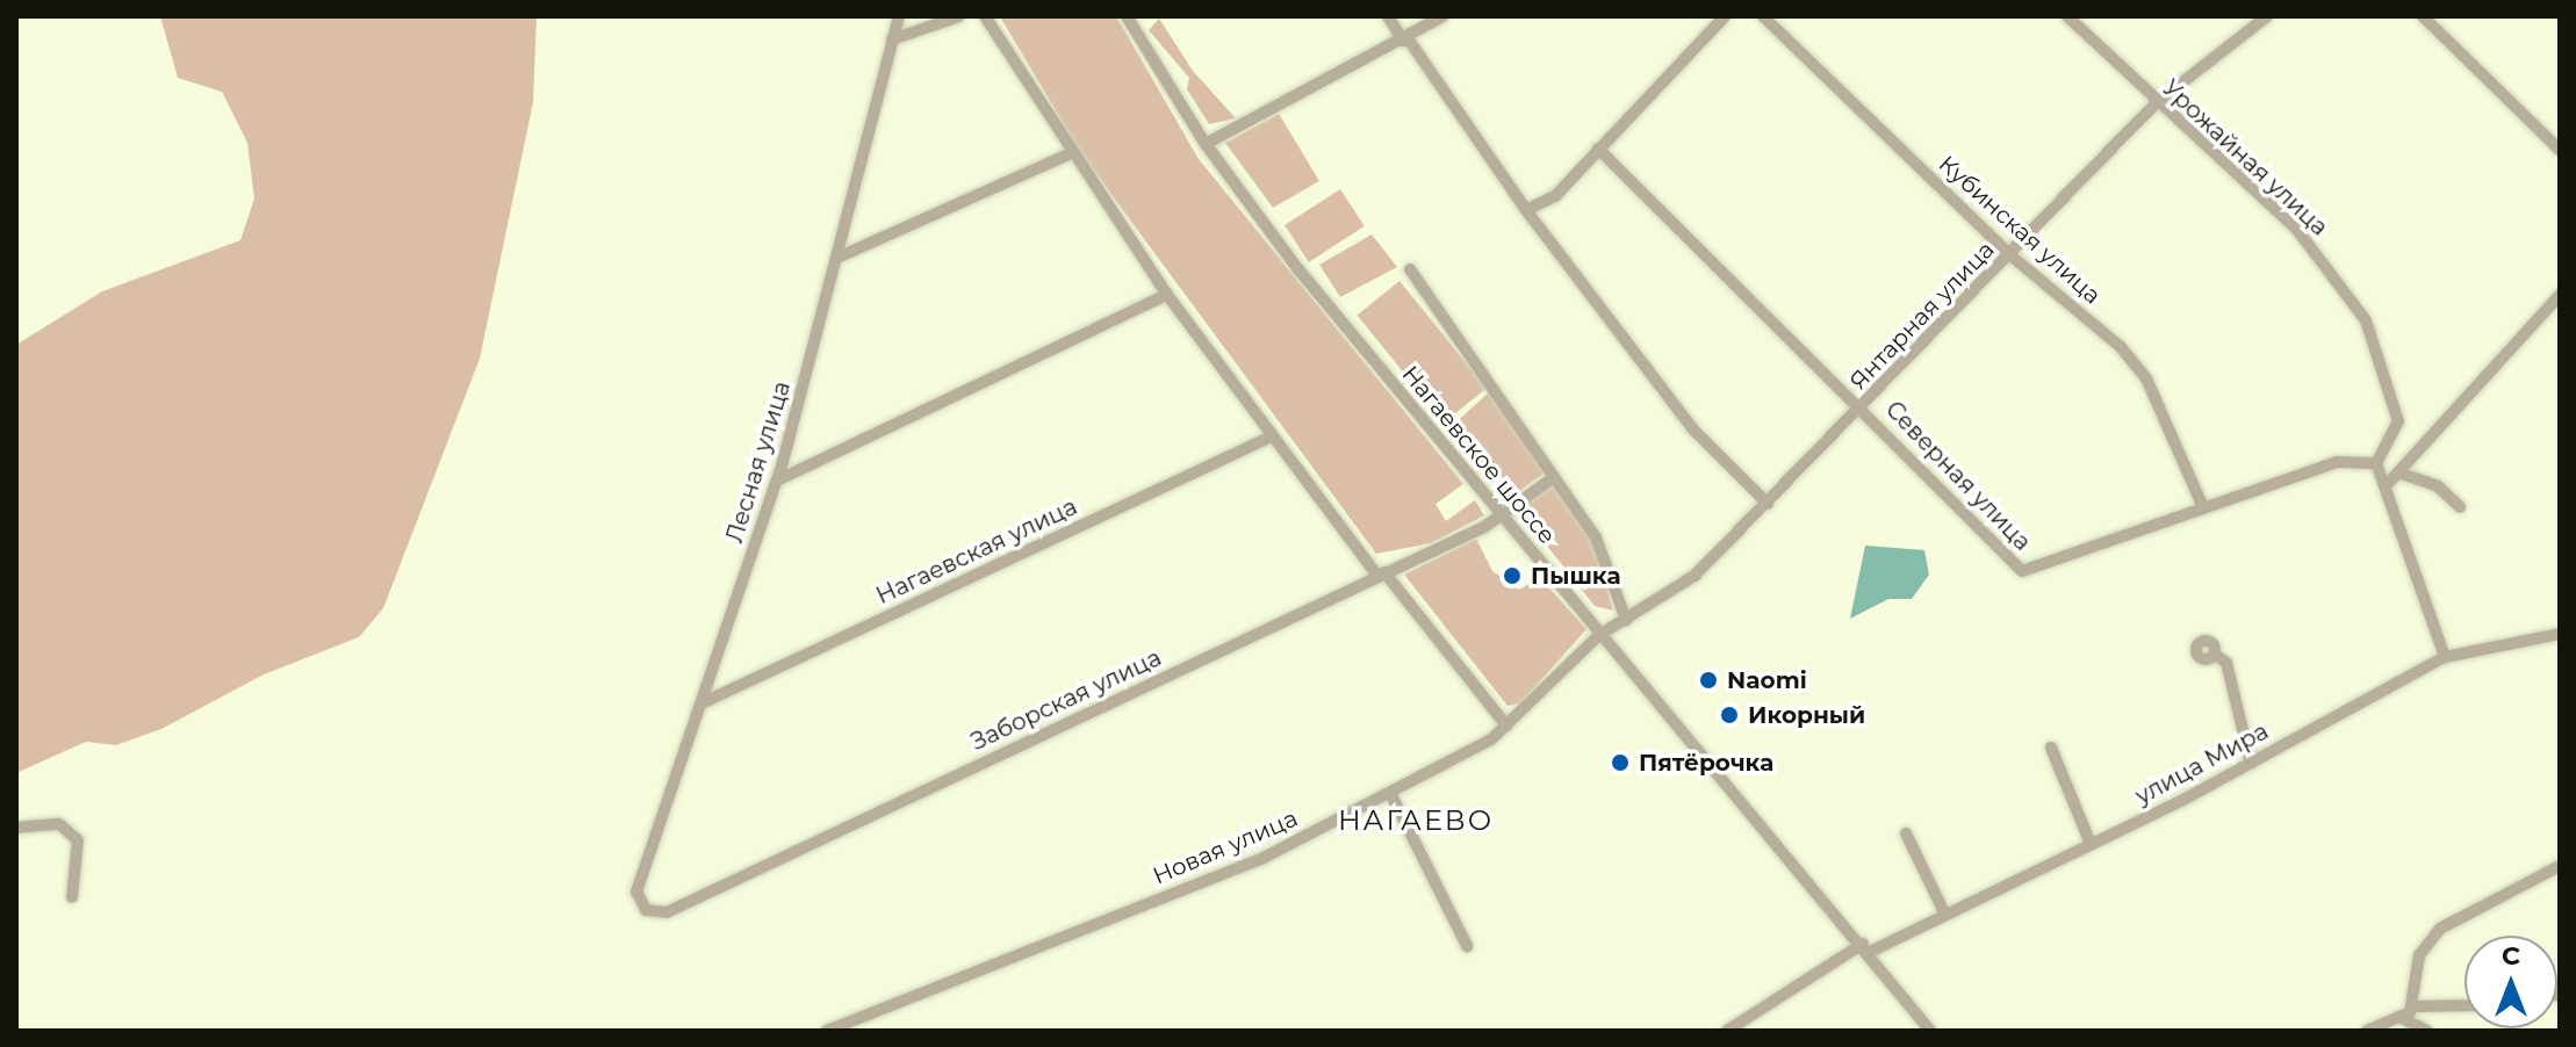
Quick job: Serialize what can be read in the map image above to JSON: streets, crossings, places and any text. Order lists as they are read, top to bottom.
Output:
{
  "streets": {
    "street": [
      "Урожайная улица",
      "Кубинская улица",
      "Янтарная улица",
      "Нагаевское шоссе",
      "Лесная улица",
      "Северная улица",
      "Нагаевская улица",
      "Заборская улица",
      "улица Мира",
      "Новая улица"
    ]
  },
  "crossings": [
    ["Урожайная улица", "Янтарная улица"],
    ["Урожайная улица", "Северная улица"],
    ["Кубинская улица", "Янтарная улица"],
    ["Кубинская улица", "Северная улица"],
    ["Янтарная улица", "Нагаевское шоссе"],
    ["Янтарная улица", "Северная улица"],
    ["Янтарная улица", "Новая улица"],
    ["Нагаевское шоссе", "Заборская улица"],
    ["Нагаевское шоссе", "улица Мира"],
    ["Нагаевское шоссе", "Новая улица"],
    ["Лесная улица", "Нагаевская улица"],
    ["Лесная улица", "Заборская улица"]
  ],
  "districts": ["НАГАЕВО"],
  "places": [
    "Пышка",
    "Naomi",
    "Икорный",
    "Пятёрочка"
  ],
  "north": "top"
}
